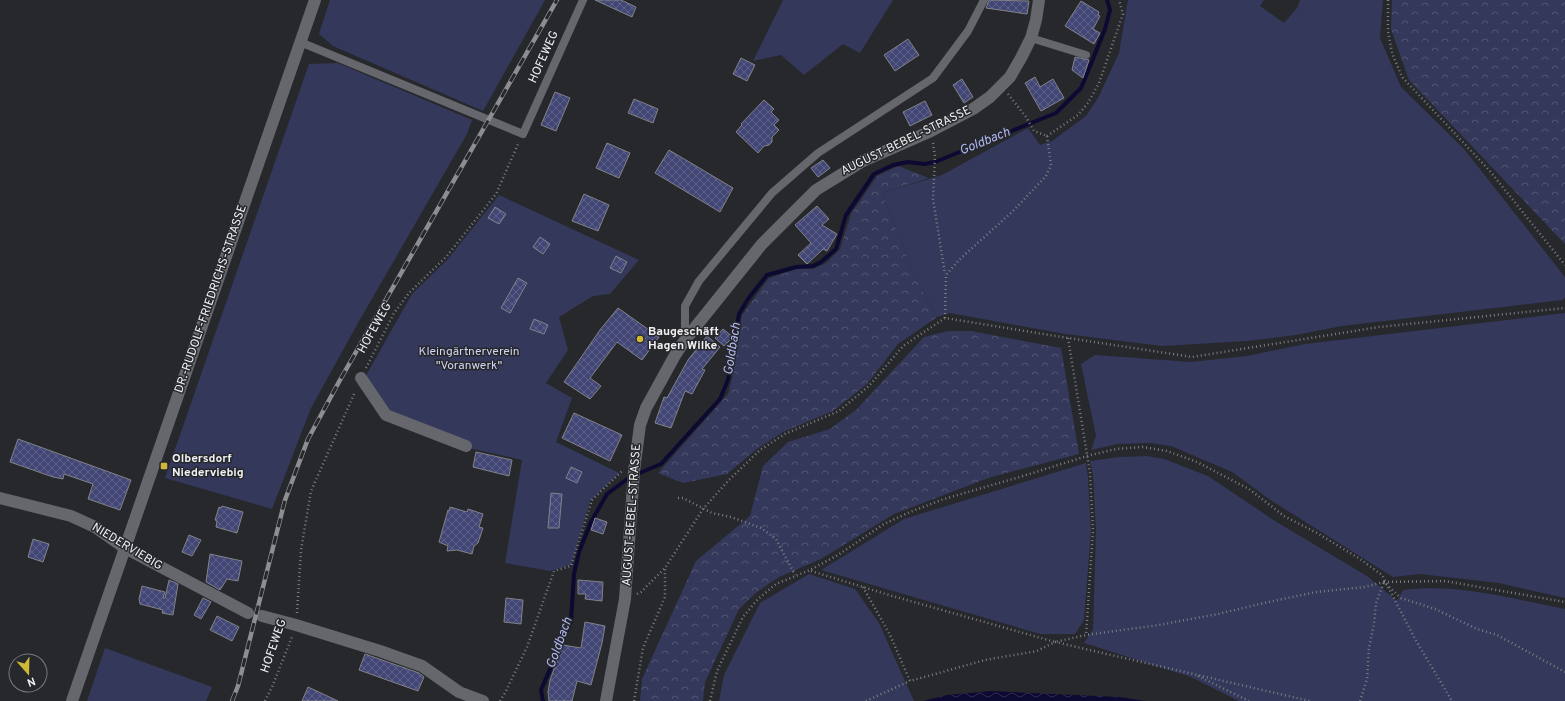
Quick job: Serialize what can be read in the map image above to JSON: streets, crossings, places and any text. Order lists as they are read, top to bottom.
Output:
{
  "streets": {
    "street": ["AUGUST-BEBEL-STRASSE", "DR.-RUDOLF-FRIEDRICHS-STRASSE", "NIEDERVIEBIG"],
    "lane": ["HOFEWEG"]
  },
  "crossings": [
    ["DR.-RUDOLF-FRIEDRICHS-STRASSE", "NIEDERVIEBIG"]
  ],
  "water": ["Goldbach"],
  "parks": ["Kleingärtnerverein \"Voranwerk\""],
  "places": {
    "other": ["Baugeschäft Hagen Wilke"],
    "transit": ["Olbersdorf Niederviebig"]
  },
  "north": "bottom"
}
